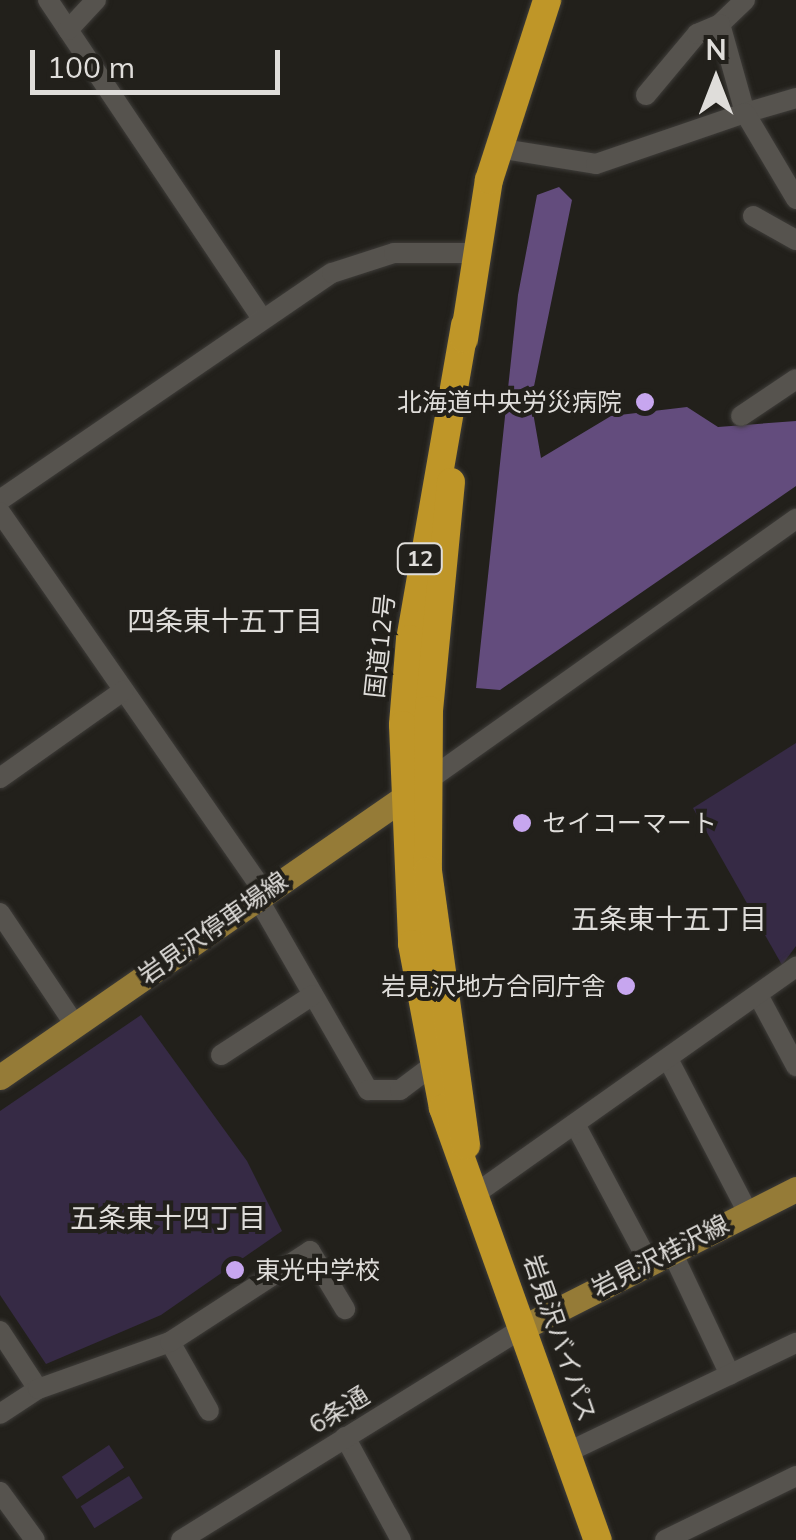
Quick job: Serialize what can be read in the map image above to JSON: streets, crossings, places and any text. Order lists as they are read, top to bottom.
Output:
{
  "streets": {
    "highway": ["12", "国道12号", "岩見沢バイパス"],
    "main road": ["岩見沢停車場線", "岩見沢桂沢線"],
    "street": ["6条通"]
  },
  "crossings": [
    ["国道12号", "岩見沢停車場線"],
    ["国道12号", "岩見沢バイパス"],
    ["岩見沢停車場線", "岩見沢バイパス"],
    ["岩見沢桂沢線", "岩見沢バイパス"],
    ["岩見沢桂沢線", "6条通"],
    ["岩見沢バイパス", "6条通"]
  ],
  "districts": ["四条東十五丁目", "五条東十五丁目", "五条東十四丁目"],
  "places": [
    "北海道中央労災病院",
    "セイコーマート",
    "岩見沢地方合同庁舎",
    "東光中学校"
  ],
  "scale_bar": "100 m",
  "north": "top"
}
